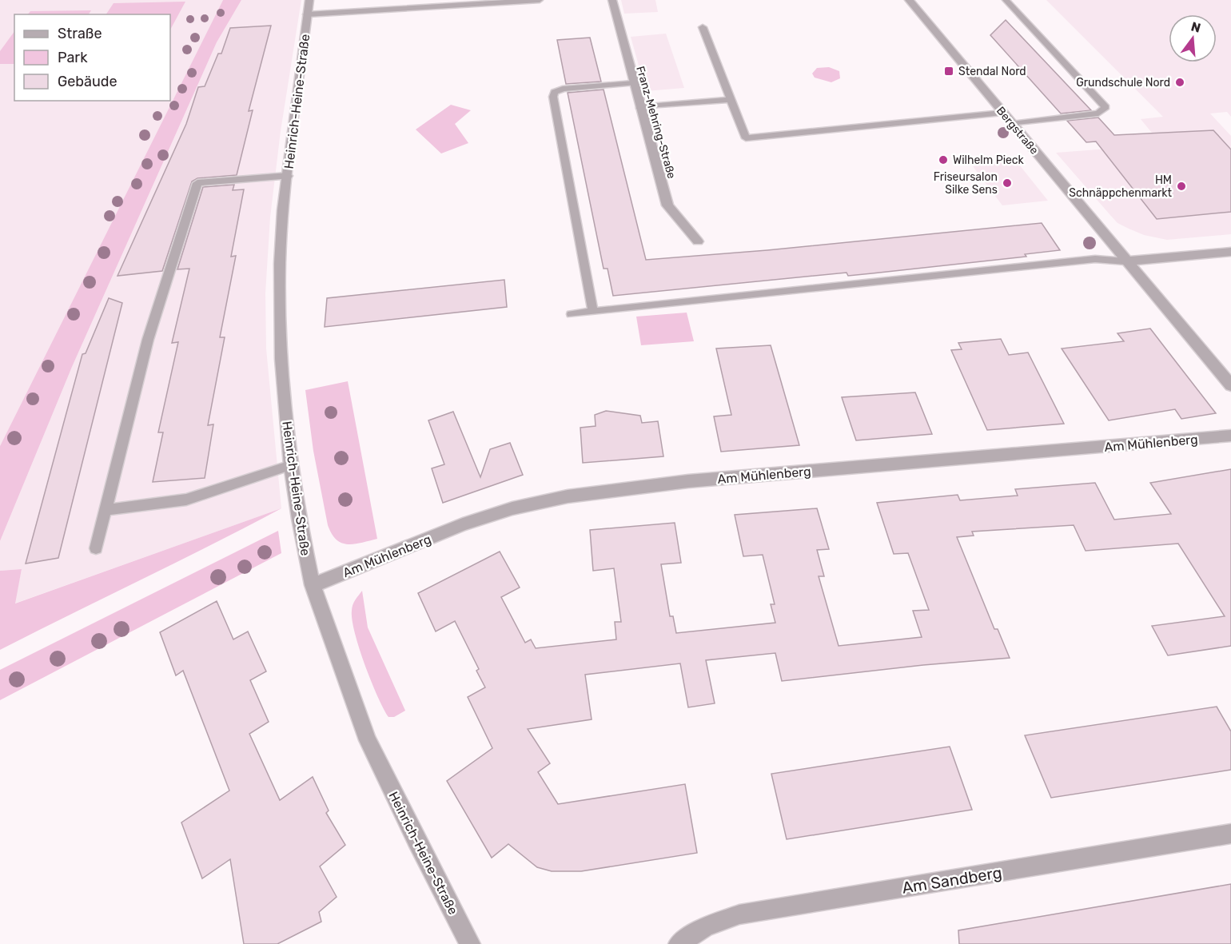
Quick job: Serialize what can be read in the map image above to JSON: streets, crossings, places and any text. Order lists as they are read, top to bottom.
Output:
{
  "streets": {
    "street": [
      "Heinrich-Heine-Straße",
      "Franz-Mehring-Straße",
      "Bergstraße",
      "Am Mühlenberg",
      "Am Sandberg"
    ]
  },
  "crossings": [
    ["Heinrich-Heine-Straße", "Am Mühlenberg"]
  ],
  "places": {
    "transit": ["Stendal Nord"],
    "other": [
      "Grundschule Nord",
      "Wilhelm Pieck",
      "Friseursalon Silke Sens",
      "HM Schnäppchenmarkt"
    ]
  },
  "legend": ["Straße", "Park", "Gebäude"],
  "north": "top"
}
